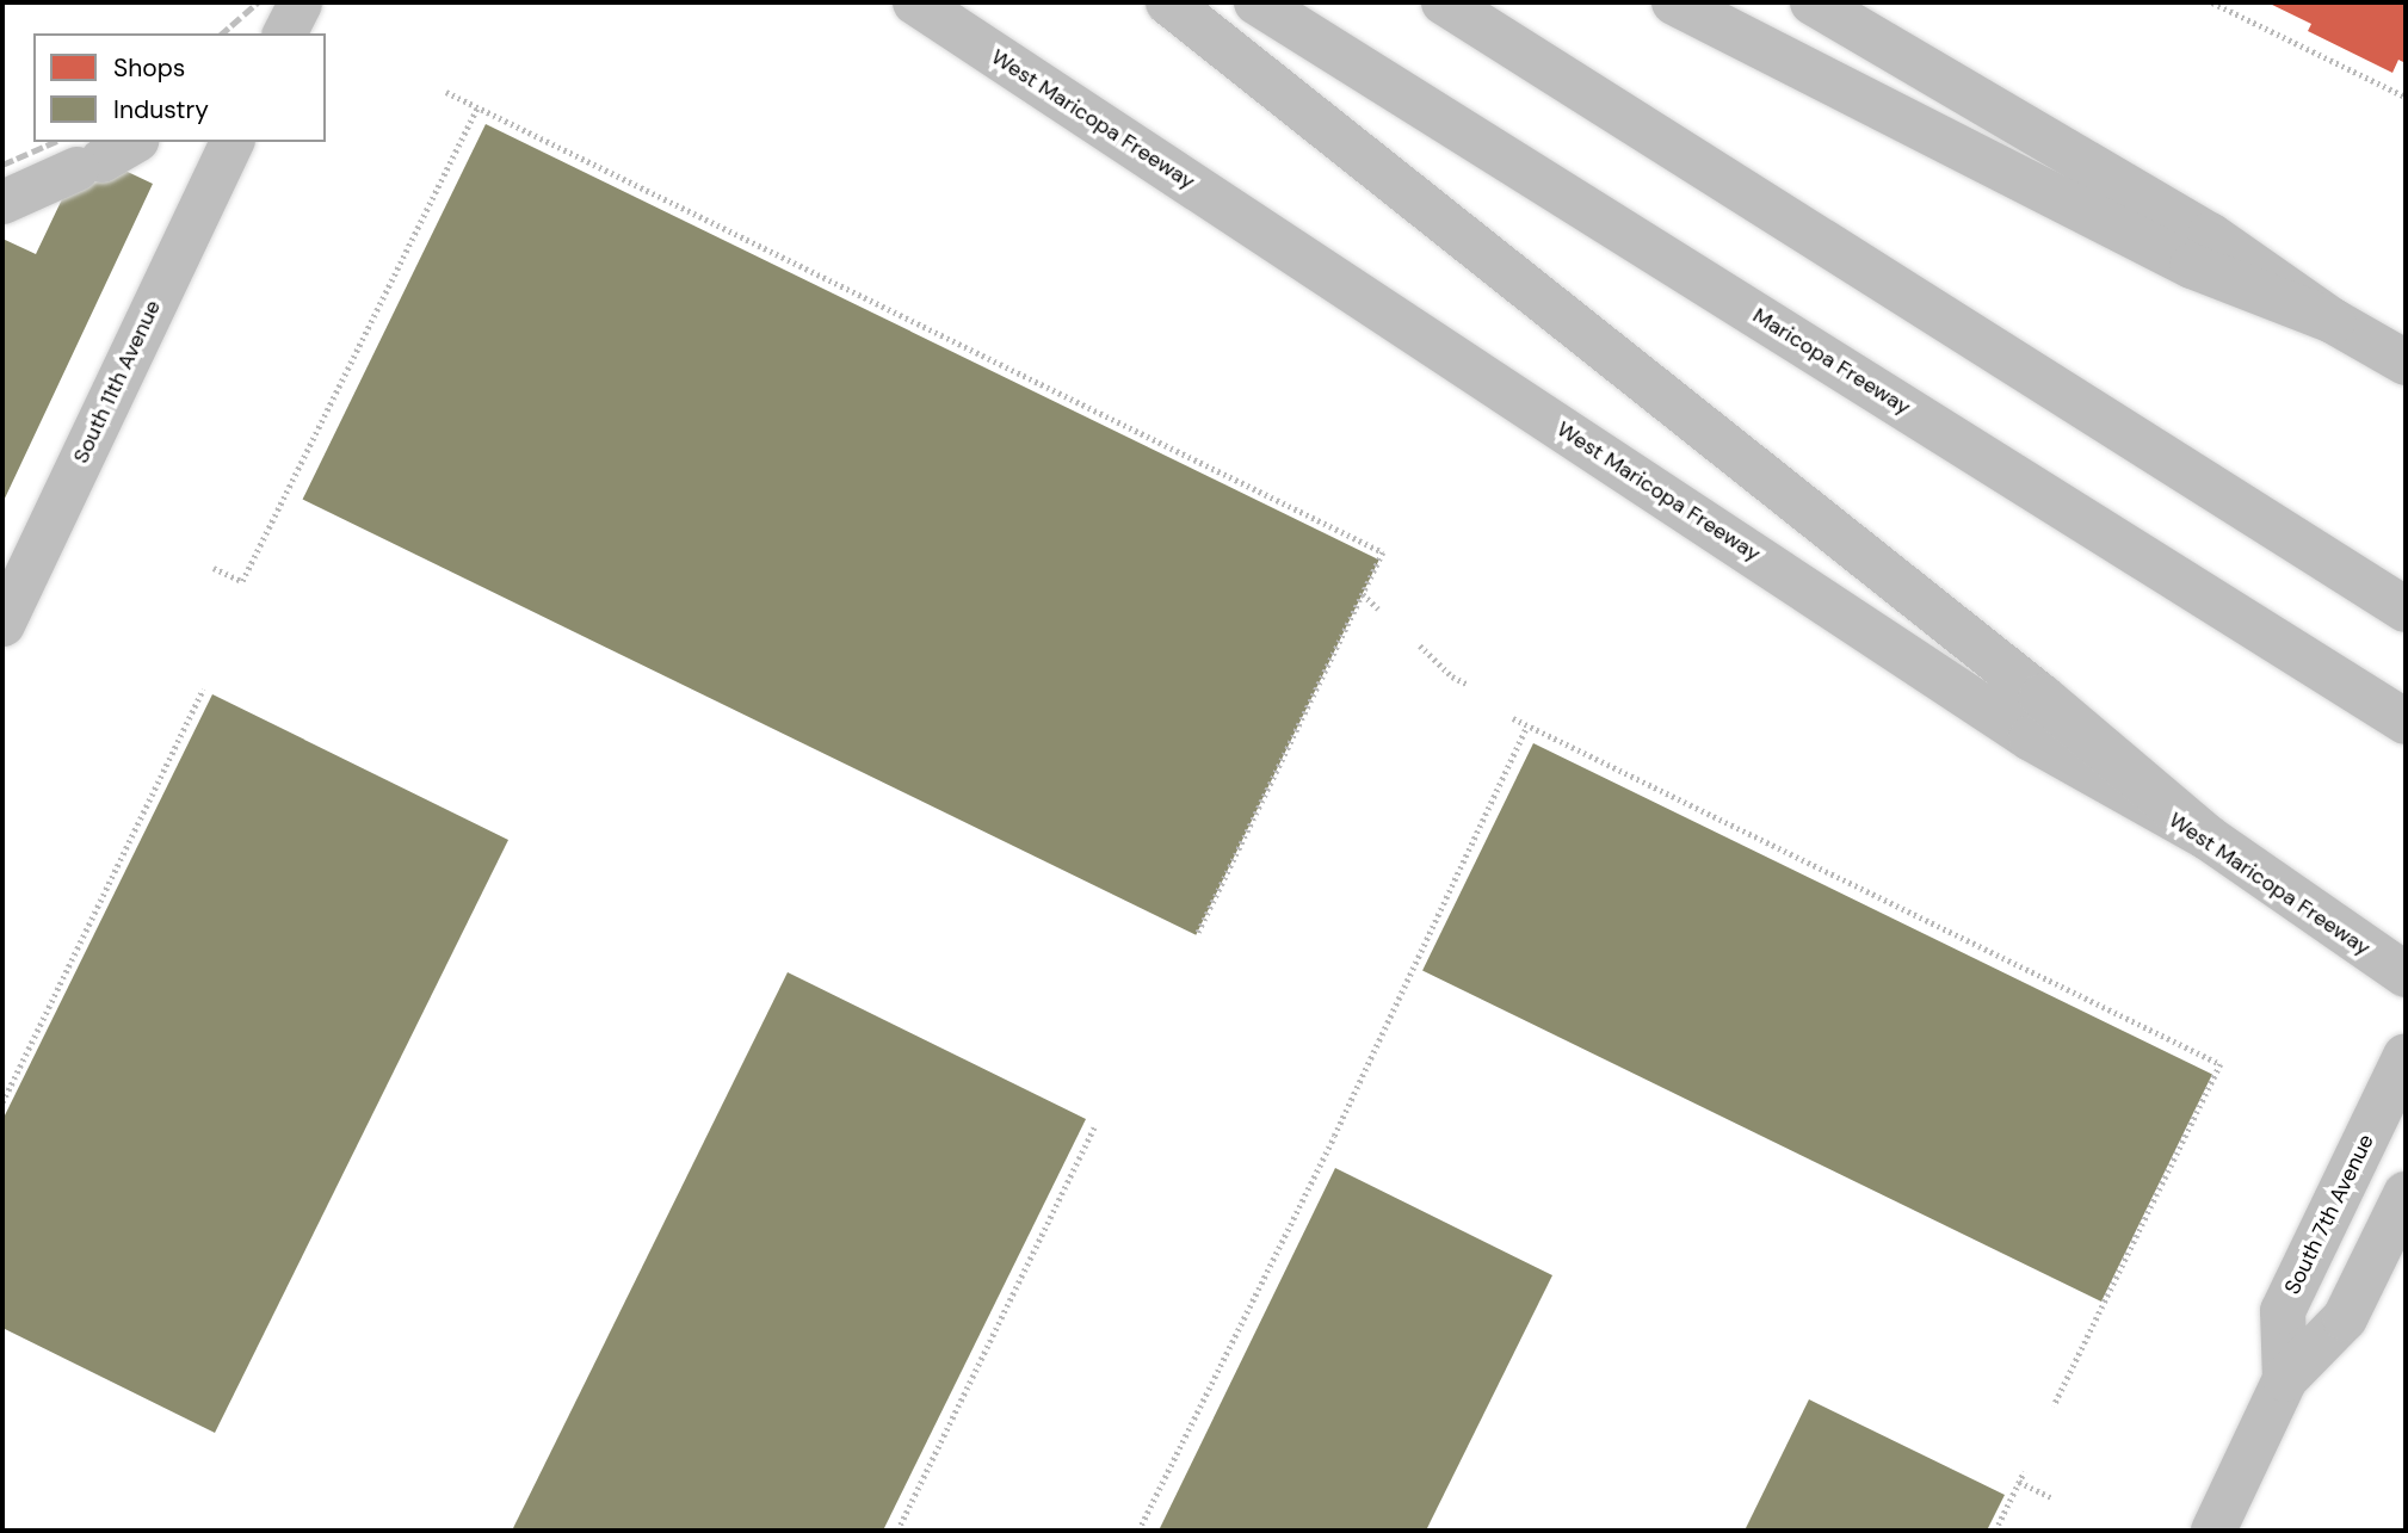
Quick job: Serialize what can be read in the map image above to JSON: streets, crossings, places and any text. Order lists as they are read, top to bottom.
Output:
{
  "streets": {
    "main road": ["West Maricopa Freeway", "Maricopa Freeway", "South 7th Avenue"],
    "street": ["South 11th Avenue"]
  },
  "legend": ["Shops", "Industry"]
}
